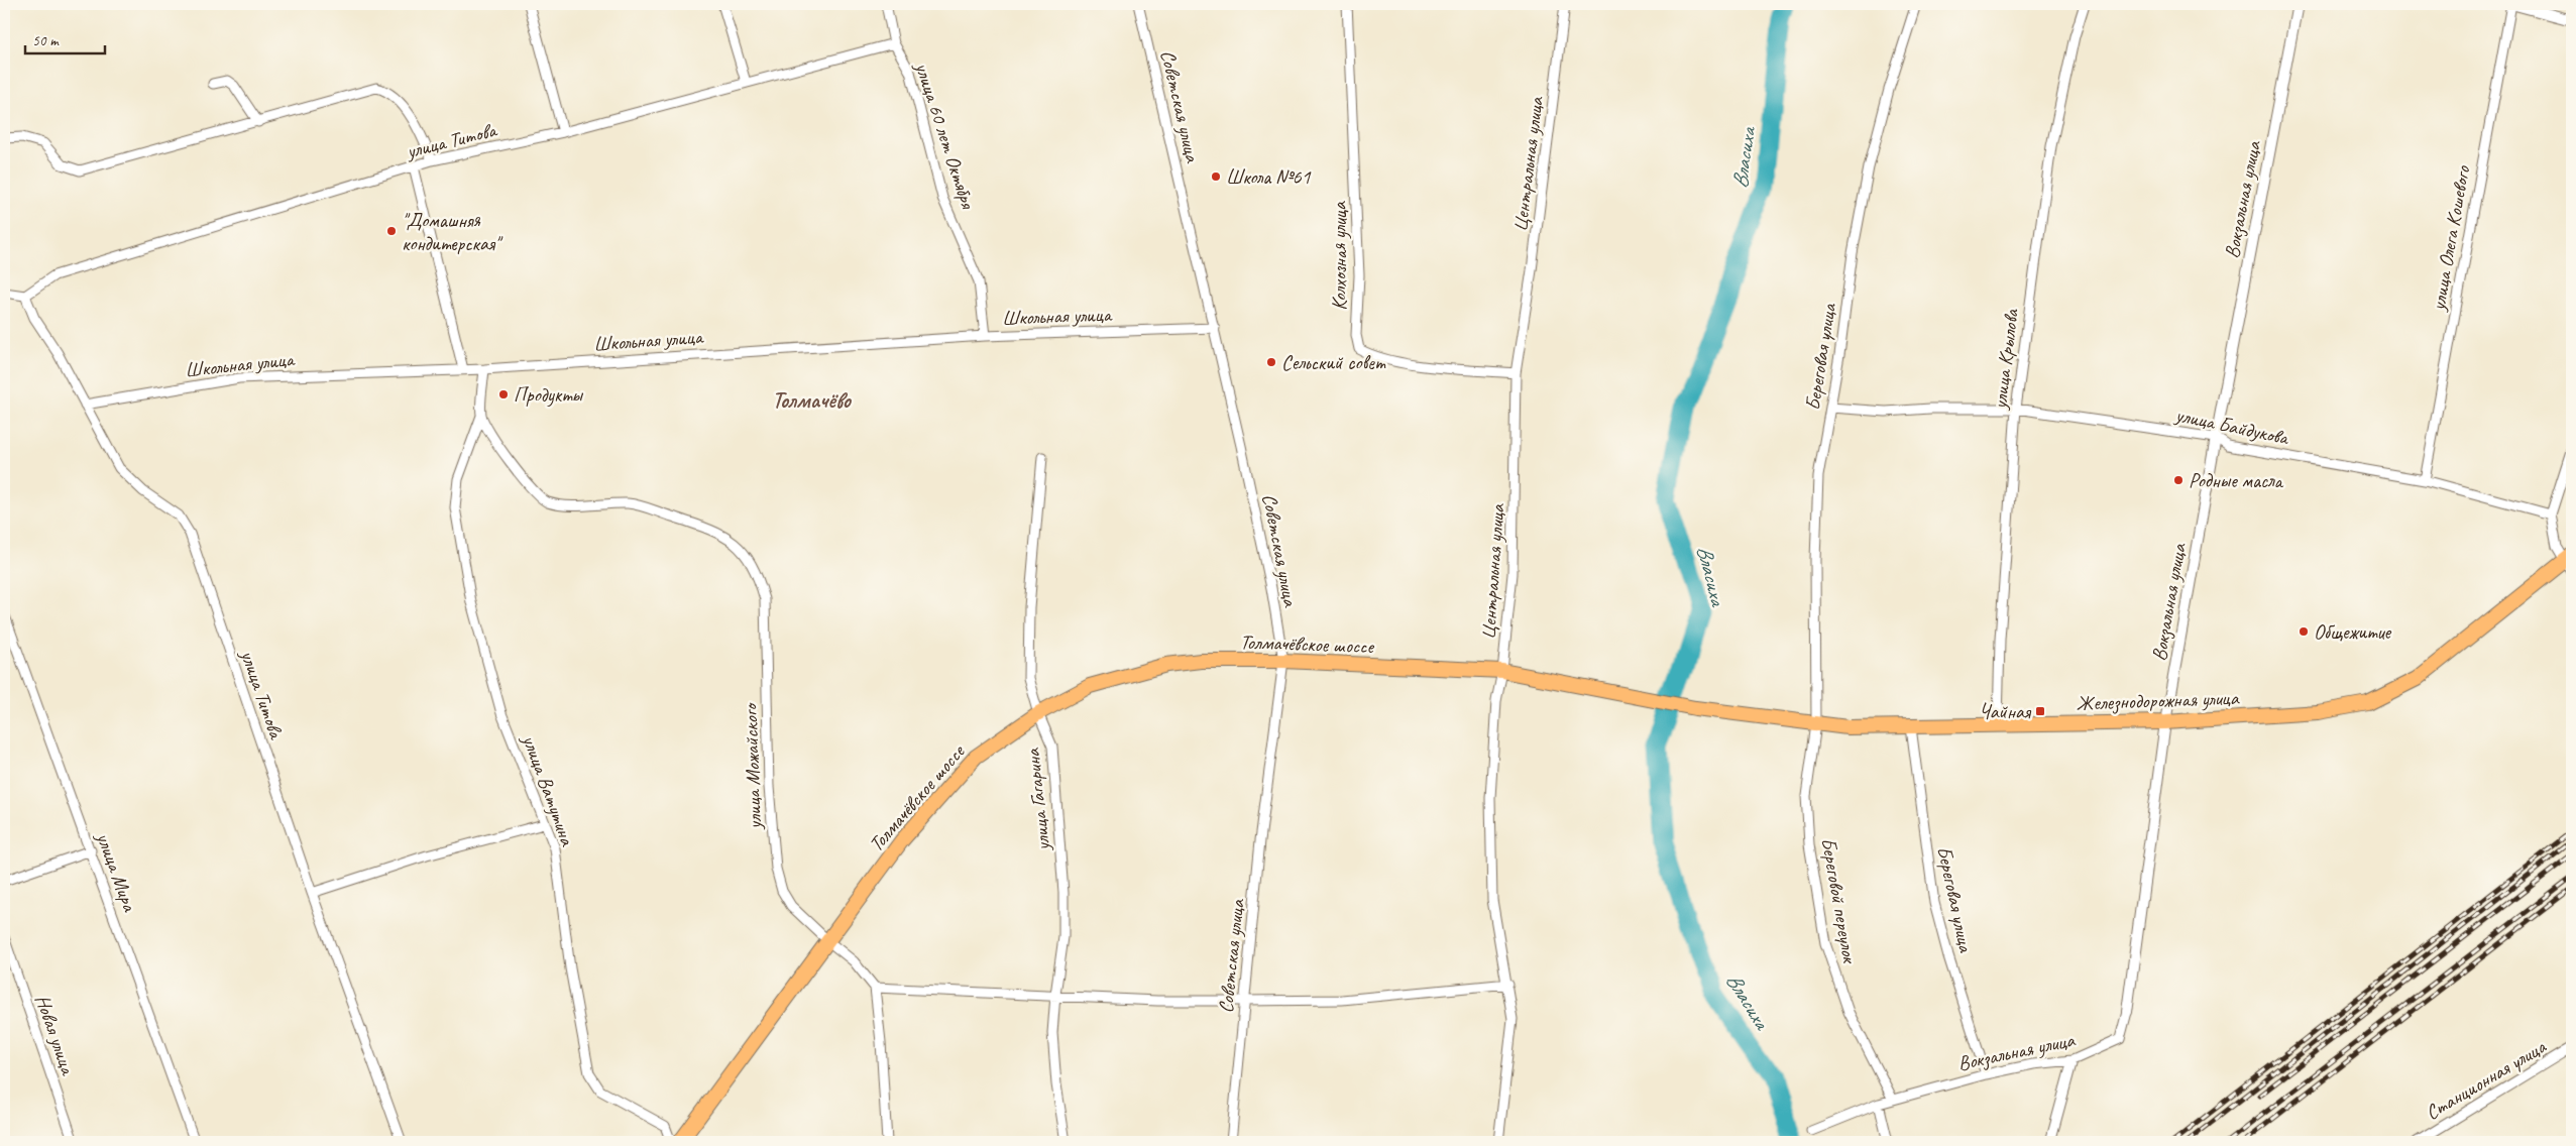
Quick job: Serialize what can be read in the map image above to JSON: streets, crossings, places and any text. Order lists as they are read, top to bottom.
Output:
{
  "streets": {
    "main road": ["Толмачёвское шоссе", "Железнодорожная улица"],
    "street": [
      "Советская улица",
      "улица 60 лет Октября",
      "улица Титова",
      "Центральная улица",
      "Вокзальная улица",
      "улица Олега Кошевого",
      "Колхозная улица",
      "Школьная улица",
      "Береговая улица",
      "улица Крылова",
      "улица Байдукова",
      "улица Можайского",
      "улица Ватутина",
      "улица Гагарина",
      "улица Мира",
      "Береговой переулок",
      "Новая улица",
      "Станционная улица"
    ]
  },
  "crossings": [
    ["Советская улица", "Школьная улица"],
    ["Советская улица", "Толмачёвское шоссе"],
    ["улица 60 лет Октября", "улица Титова"],
    ["улица 60 лет Октября", "Школьная улица"],
    ["улица Титова", "Школьная улица"],
    ["Центральная улица", "Колхозная улица"],
    ["Центральная улица", "Толмачёвское шоссе"],
    ["Вокзальная улица", "Береговая улица"],
    ["Вокзальная улица", "улица Байдукова"],
    ["Вокзальная улица", "Железнодорожная улица"],
    ["Вокзальная улица", "Береговой переулок"],
    ["улица Олега Кошевого", "улица Байдукова"],
    ["Школьная улица", "улица Ватутина"],
    ["Береговая улица", "улица Байдукова"],
    ["Береговая улица", "Железнодорожная улица"],
    ["Береговая улица", "Береговой переулок"],
    ["улица Крылова", "улица Байдукова"],
    ["улица Крылова", "Железнодорожная улица"],
    ["Толмачёвское шоссе", "Железнодорожная улица"],
    ["Толмачёвское шоссе", "улица Можайского"],
    ["Толмачёвское шоссе", "улица Гагарина"],
    ["Железнодорожная улица", "Береговой переулок"],
    ["улица Можайского", "улица Ватутина"]
  ],
  "districts": ["Толмачёво"],
  "water": ["Власиха"],
  "places": {
    "other": [
      "Школа №61",
      "\"Домашняя кондитерская\"",
      "Сельский совет",
      "Продукты",
      "Родные масла",
      "Общежитие"
    ],
    "transit": ["Чайная"]
  },
  "scale_bar": "50 m"
}
